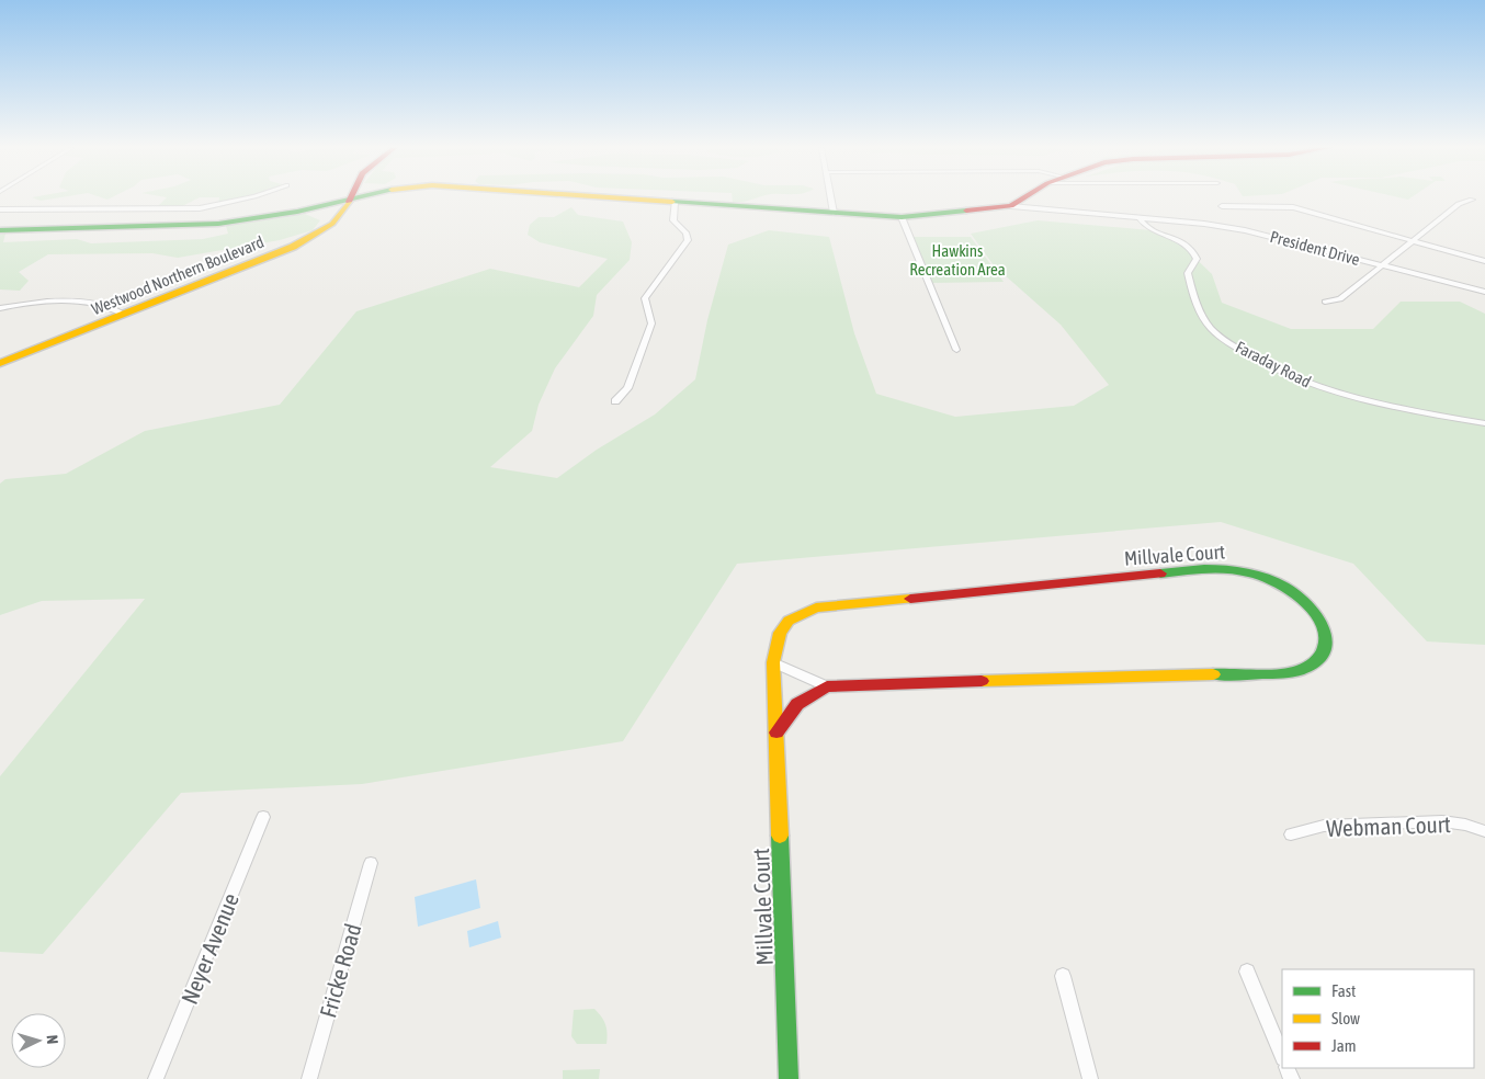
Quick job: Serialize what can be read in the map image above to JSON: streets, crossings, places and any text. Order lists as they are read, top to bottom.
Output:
{
  "streets": {
    "street": [
      "President Drive",
      "Westwood Northern Boulevard",
      "Faraday Road",
      "Millvale Court",
      "Webman Court",
      "Neyer Avenue",
      "Fricke Road"
    ]
  },
  "crossings": [
    ["President Drive", "Faraday Road"]
  ],
  "parks": ["Hawkins Recreation Area"],
  "legend": ["Fast", "Slow", "Jam"],
  "north": "right"
}
